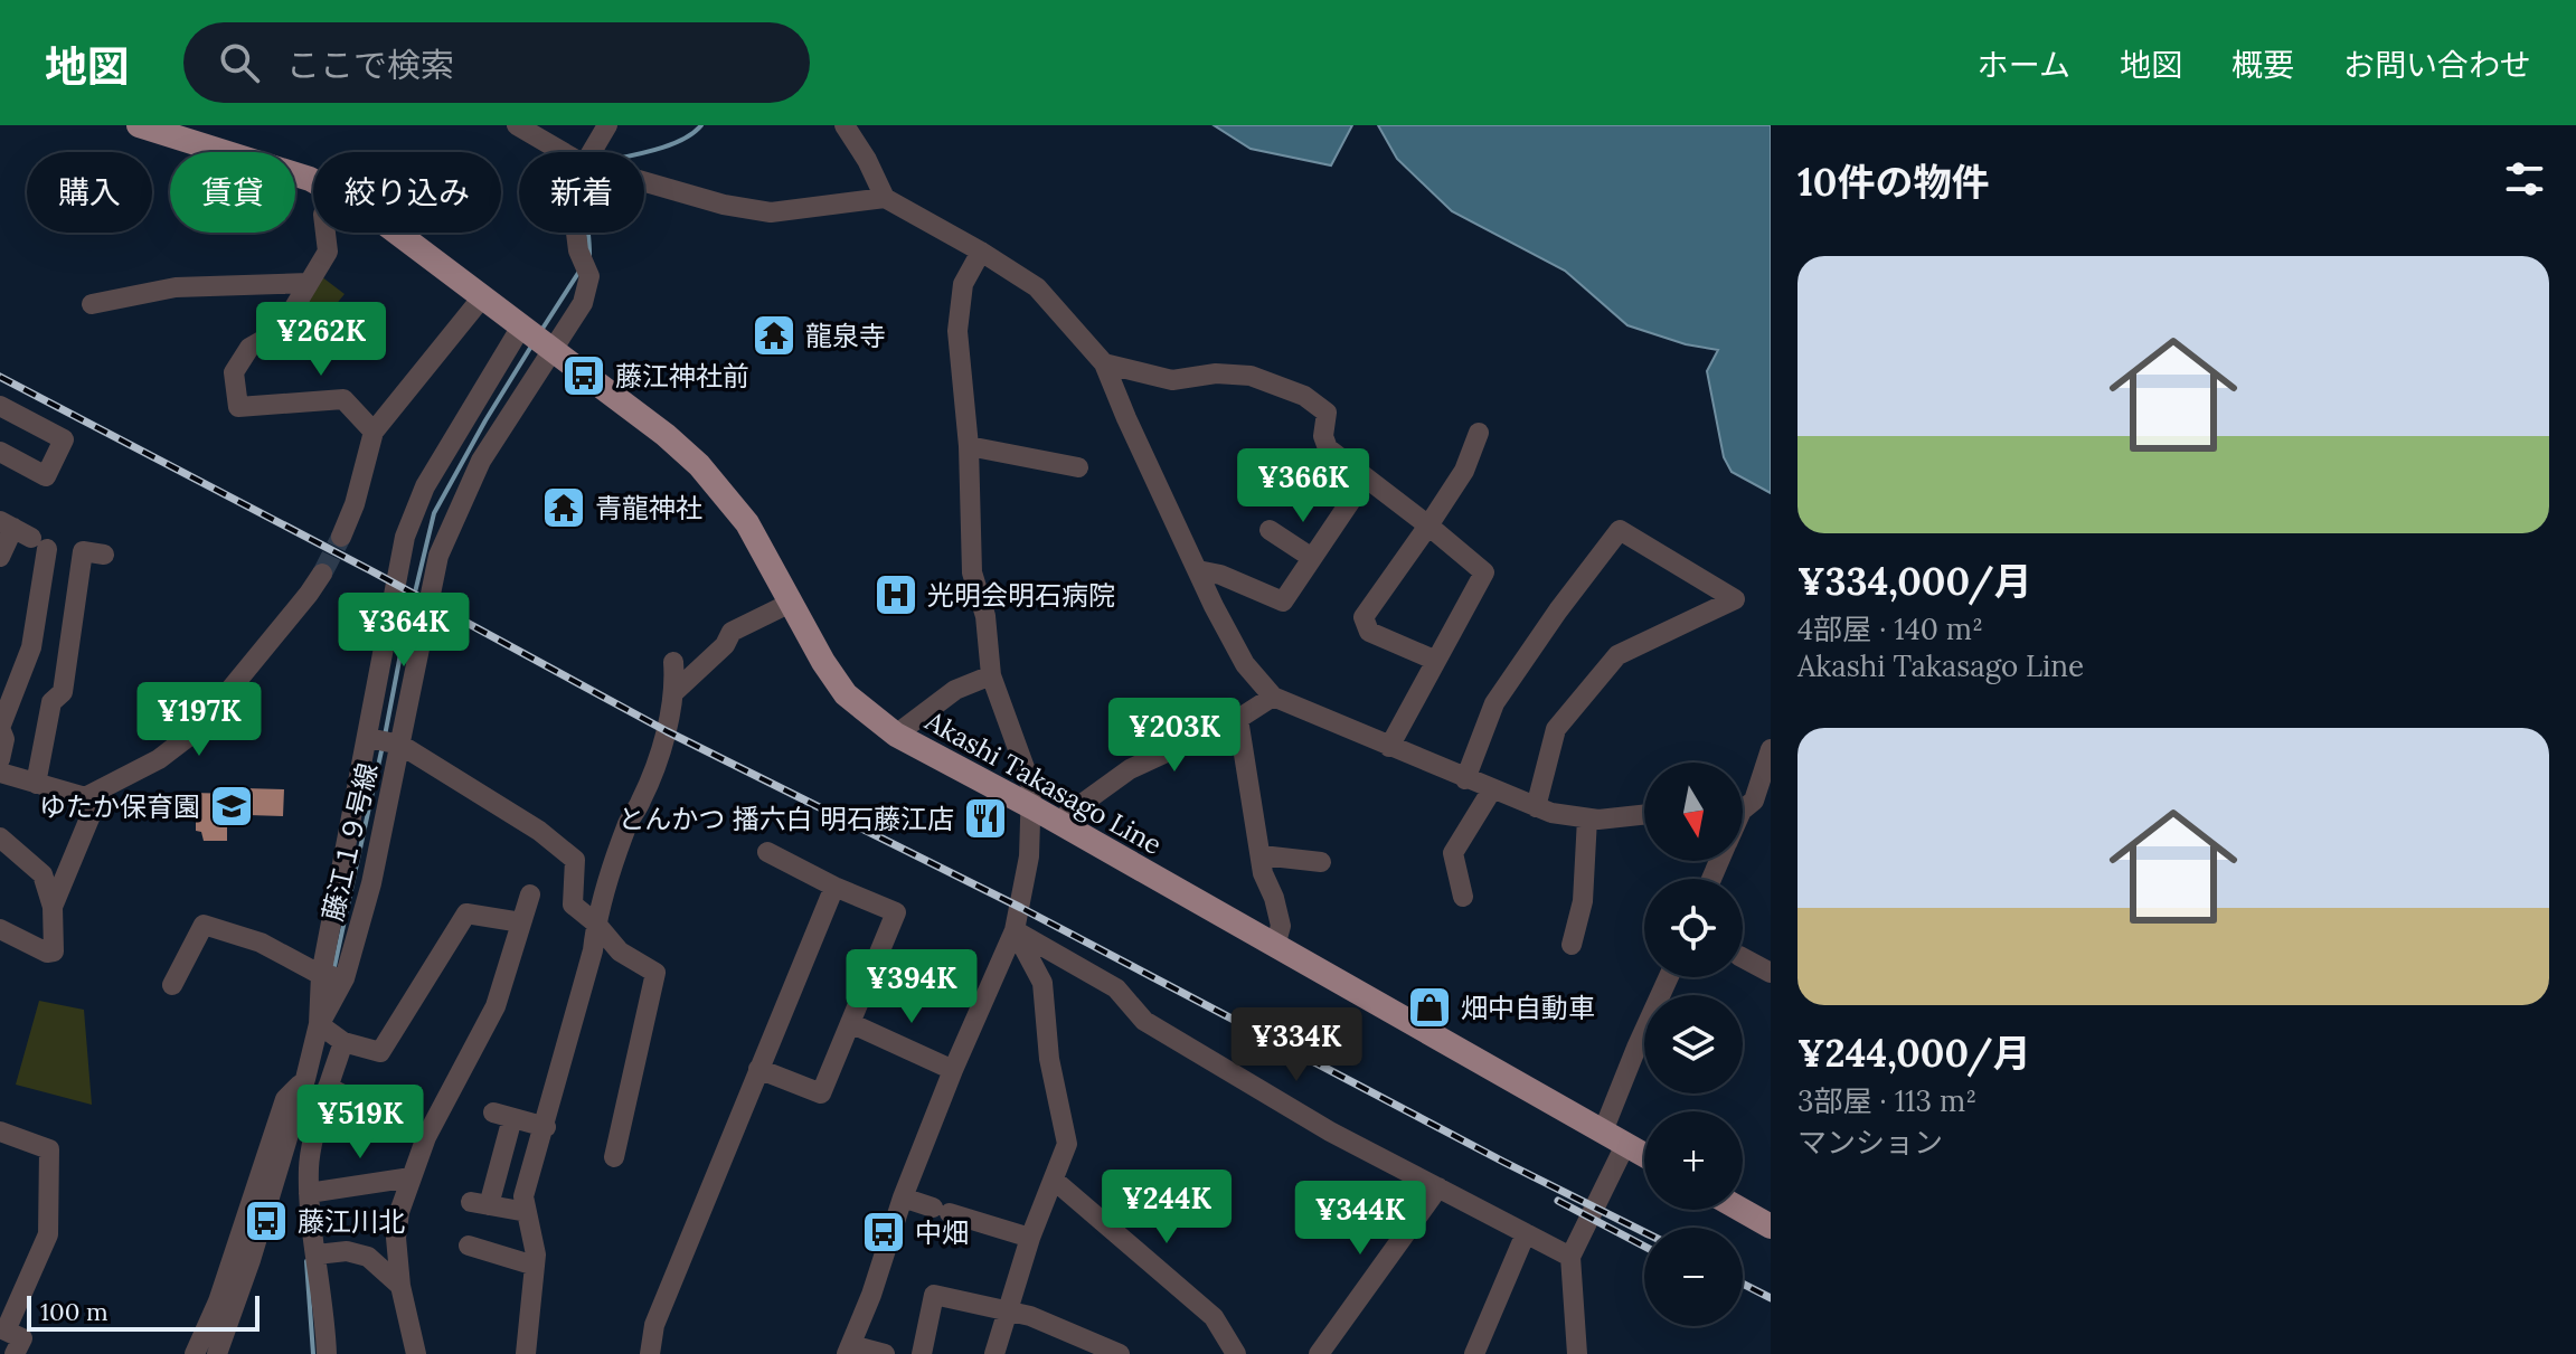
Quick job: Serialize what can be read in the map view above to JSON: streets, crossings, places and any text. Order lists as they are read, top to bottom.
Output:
{
  "streets": {
    "main road": ["Akashi Takasago Line"],
    "street": ["藤江１９号線"]
  },
  "crossings": [
    ["Akashi Takasago Line", "藤江１９号線"]
  ],
  "places": {
    "temple": ["龍泉寺", "青龍神社"],
    "bus stop": ["藤江神社前", "藤江川北", "中畑"],
    "hospital": ["光明会明石病院"],
    "school or university": ["ゆたか保育園"],
    "restaurant": ["とんかつ 播六白 明石藤江店"],
    "shop": ["畑中自動車"]
  },
  "scale_bar": "100 m",
  "north": "bottom",
  "page": {
    "header": "地図",
    "search": "ここで検索",
    "nav": [
      "ホーム",
      "地図",
      "概要",
      "お問い合わせ"
    ],
    "heading": "10件の物件",
    "chip": [
      "購入",
      "賃貸",
      "絞り込み",
      "新着"
    ],
    "list": [
      {
        "name": "¥334,000/月",
        "note": "4部屋 · 140 m² · Akashi Takasago Line"
      },
      {
        "name": "¥244,000/月",
        "note": "3部屋 · 113 m² · マンション"
      }
    ],
    "price": [
      "¥262K",
      "¥366K",
      "¥364K",
      "¥197K",
      "¥203K",
      "¥394K",
      "¥334K",
      "¥519K",
      "¥244K",
      "¥344K"
    ],
    "map_buttons": ["+", "−"],
    "scale": "100 m"
  }
}
